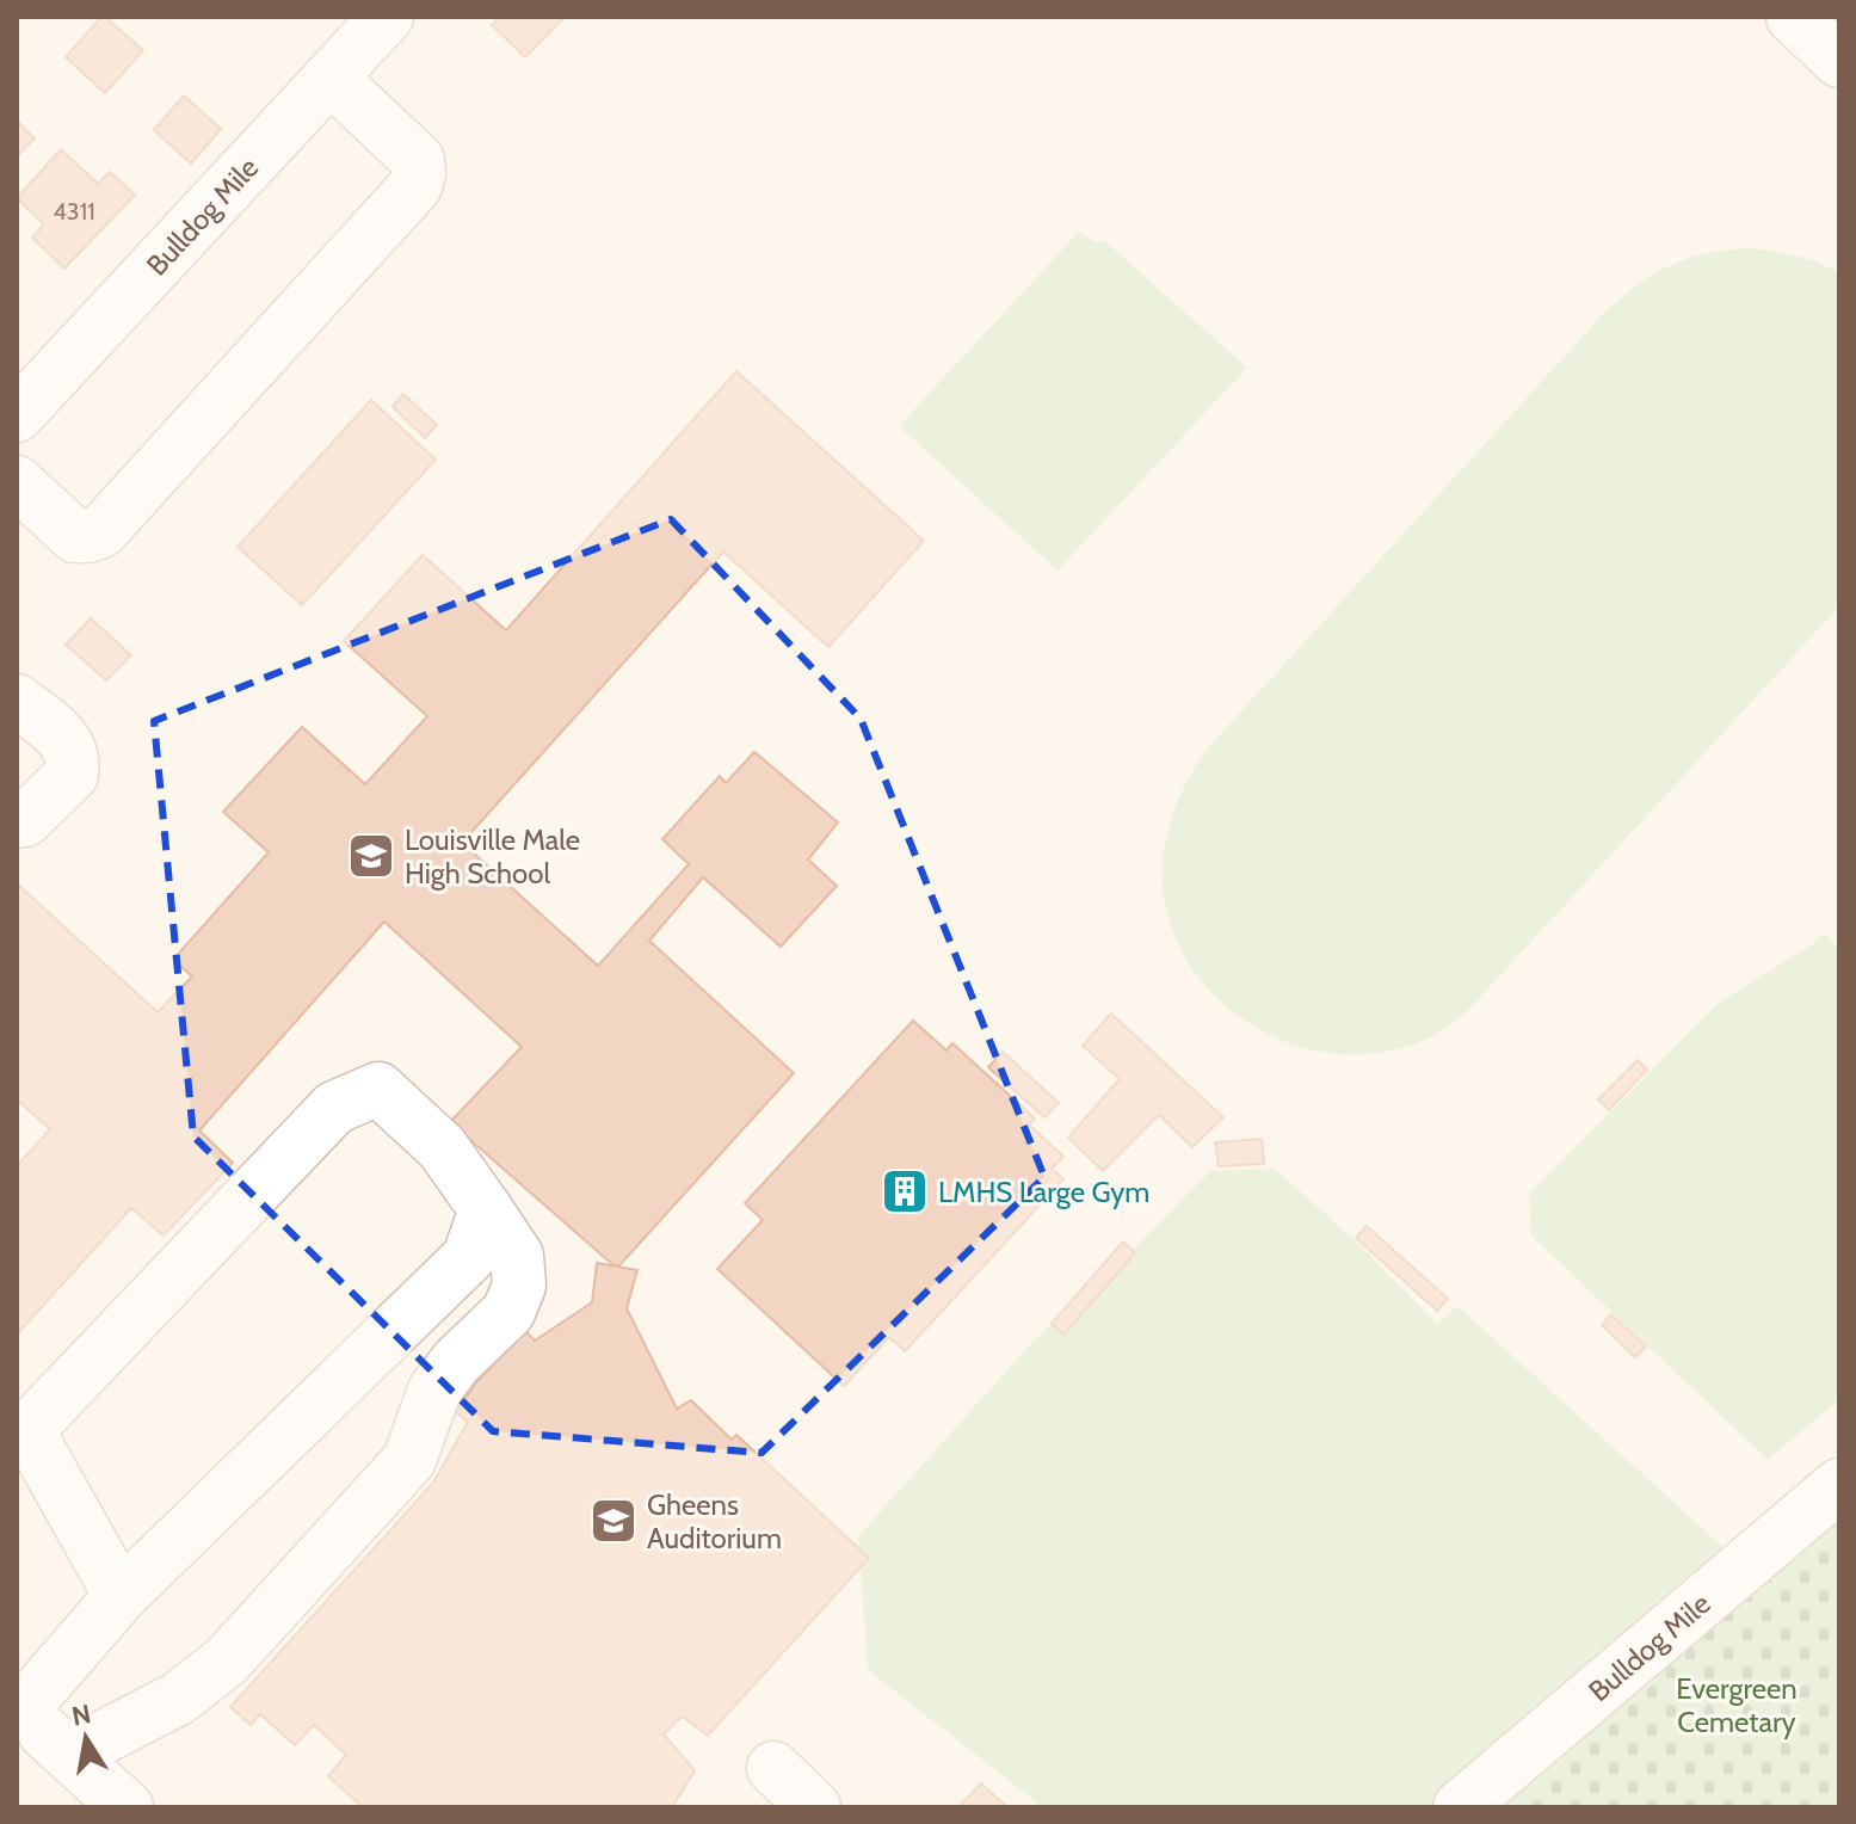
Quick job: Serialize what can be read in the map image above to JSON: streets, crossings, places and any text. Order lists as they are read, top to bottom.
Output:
{
  "streets": {
    "street": ["Bulldog Mile"]
  },
  "parks": ["Evergreen Cemetary"],
  "places": {
    "school or university": ["Louisville Male High School", "Gheens Auditorium"],
    "building": ["LMHS Large Gym"]
  },
  "house_numbers": ["4311"],
  "north": "top"
}
